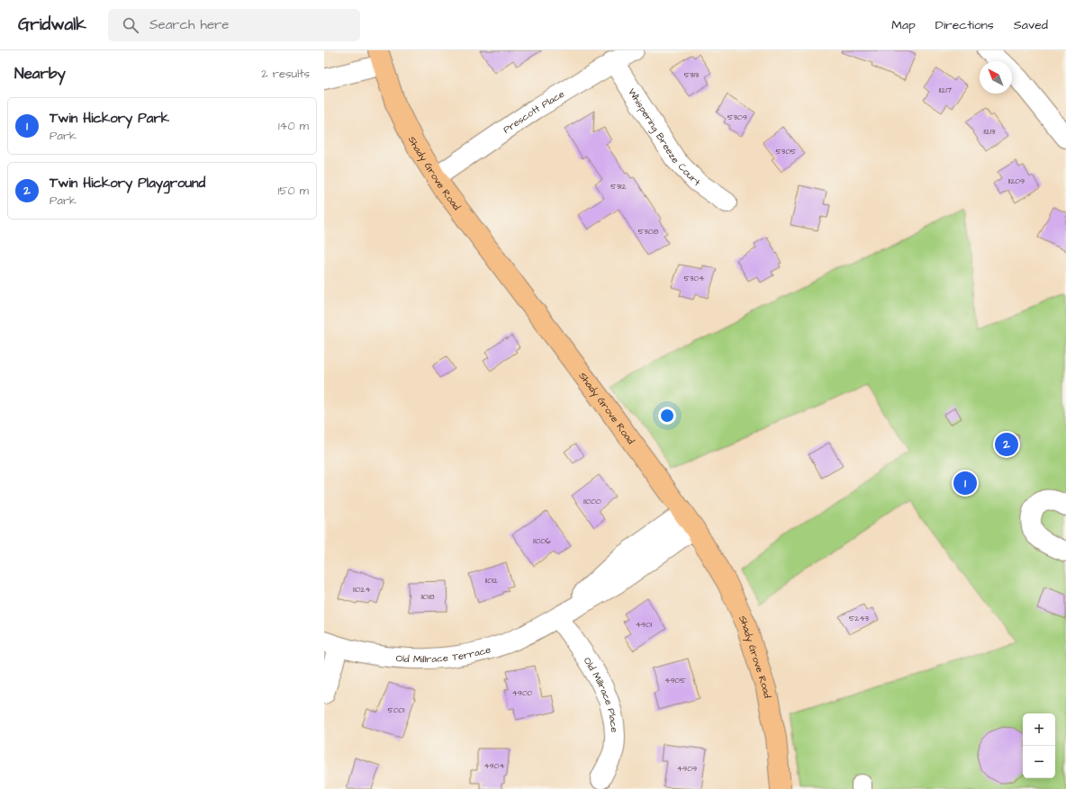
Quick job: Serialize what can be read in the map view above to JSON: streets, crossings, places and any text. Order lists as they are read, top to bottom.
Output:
{
  "streets": {
    "main road": ["Shady Grove Road"],
    "street": [
      "Prescott Place",
      "Whispering Breeze Court",
      "Old Millrace Terrace",
      "Old Millrace Place"
    ]
  },
  "crossings": [
    ["Prescott Place", "Whispering Breeze Court"],
    ["Prescott Place", "Shady Grove Road"],
    ["Shady Grove Road", "Old Millrace Terrace"],
    ["Old Millrace Terrace", "Old Millrace Place"]
  ],
  "house_numbers": [
    "5313",
    "11217",
    "5309",
    "11213",
    "5305",
    "11209",
    "5312",
    "5308",
    "5304",
    "11000",
    "11006",
    "11012",
    "11024",
    "11018",
    "5243",
    "4901",
    "4905",
    "4900",
    "5001",
    "4904",
    "4909"
  ],
  "north": "top left",
  "page": {
    "header": "Gridwalk",
    "search": "Search here",
    "nav": ["Map", "Directions", "Saved"],
    "heading": ["Nearby", "2 results"],
    "list": [
      {
        "mark": "1",
        "name": "Twin Hickory Park",
        "note": "Park",
        "value": "140 m"
      },
      {
        "mark": "2",
        "name": "Twin Hickory Playground",
        "note": "Park",
        "value": "150 m"
      }
    ],
    "pins": ["2", "1"],
    "map_buttons": ["+", "−"]
  }
}
